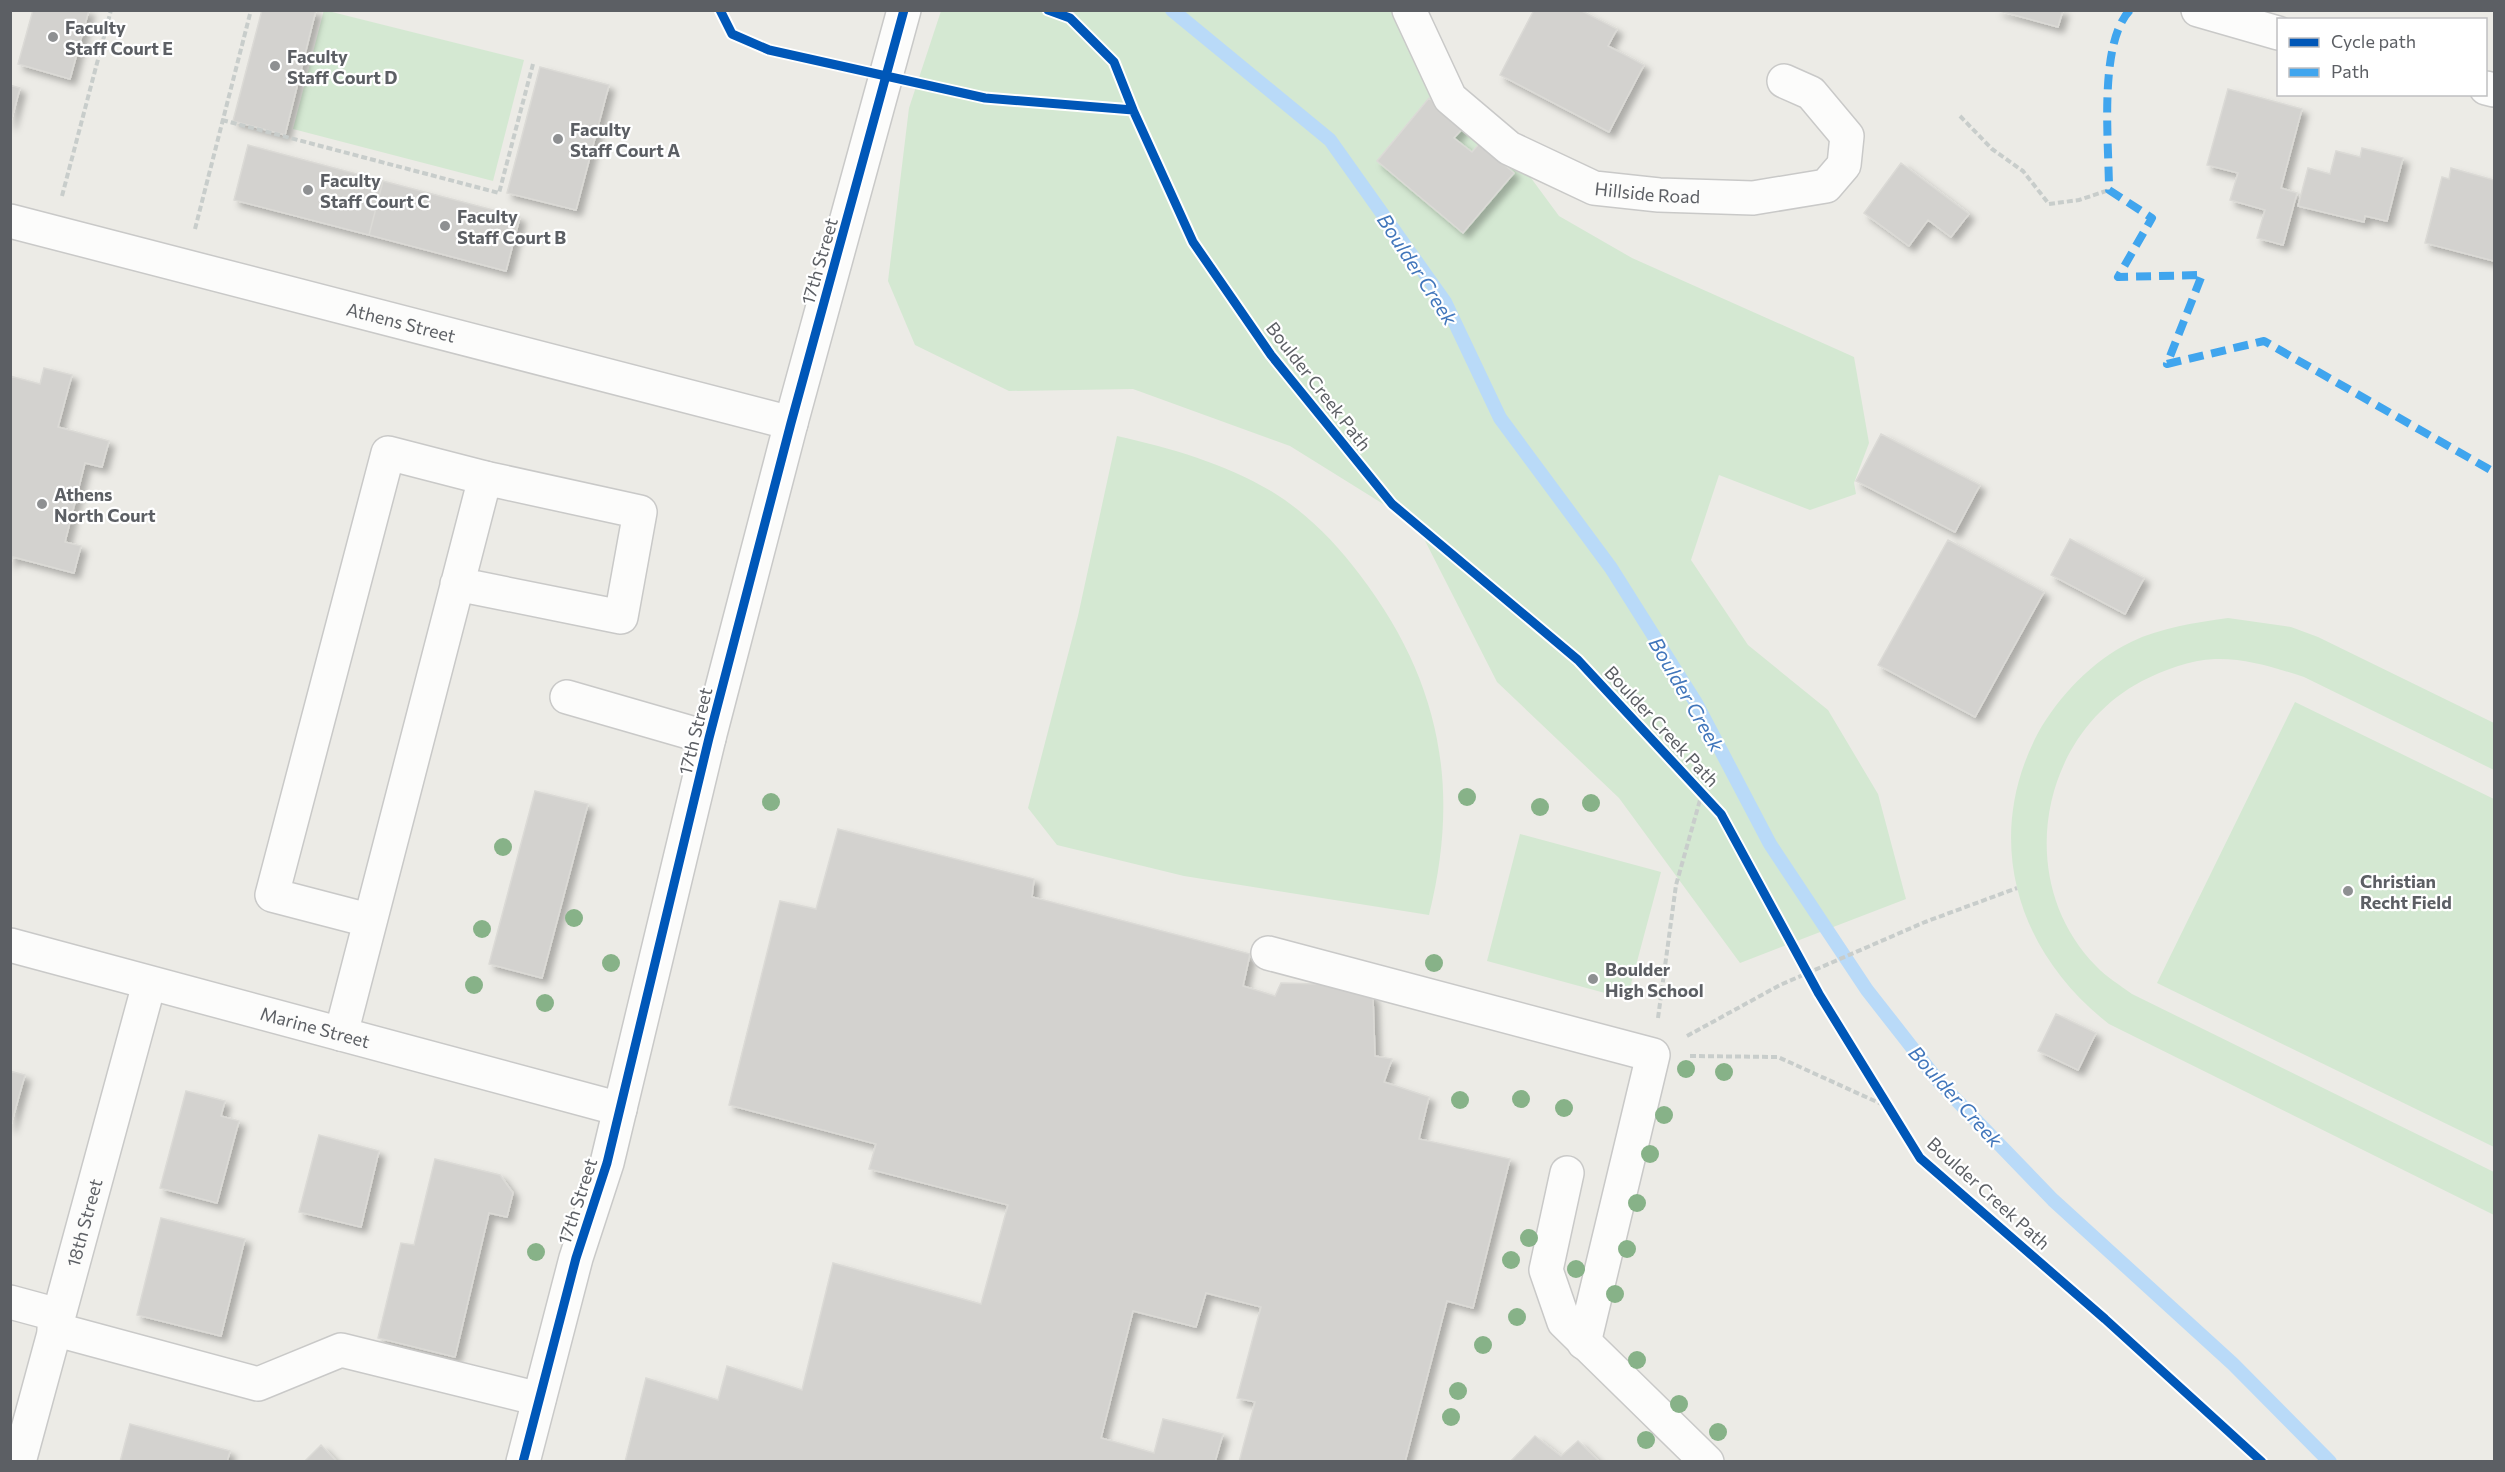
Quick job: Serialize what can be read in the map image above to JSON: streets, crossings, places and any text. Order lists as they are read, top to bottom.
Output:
{
  "streets": {
    "street": [
      "Hillside Road",
      "17th Street",
      "Athens Street",
      "Marine Street",
      "18th Street"
    ],
    "cycle path": ["Boulder Creek Path"]
  },
  "crossings": [
    ["17th Street", "Athens Street"],
    ["17th Street", "Marine Street"],
    ["Marine Street", "18th Street"]
  ],
  "water": ["Boulder Creek"],
  "places": [
    "Faculty Staff Court E",
    "Faculty Staff Court D",
    "Faculty Staff Court A",
    "Faculty Staff Court C",
    "Faculty Staff Court B",
    "Athens North Court",
    "Christian Recht Field",
    "Boulder High School"
  ],
  "legend": ["Cycle path", "Path"]
}
